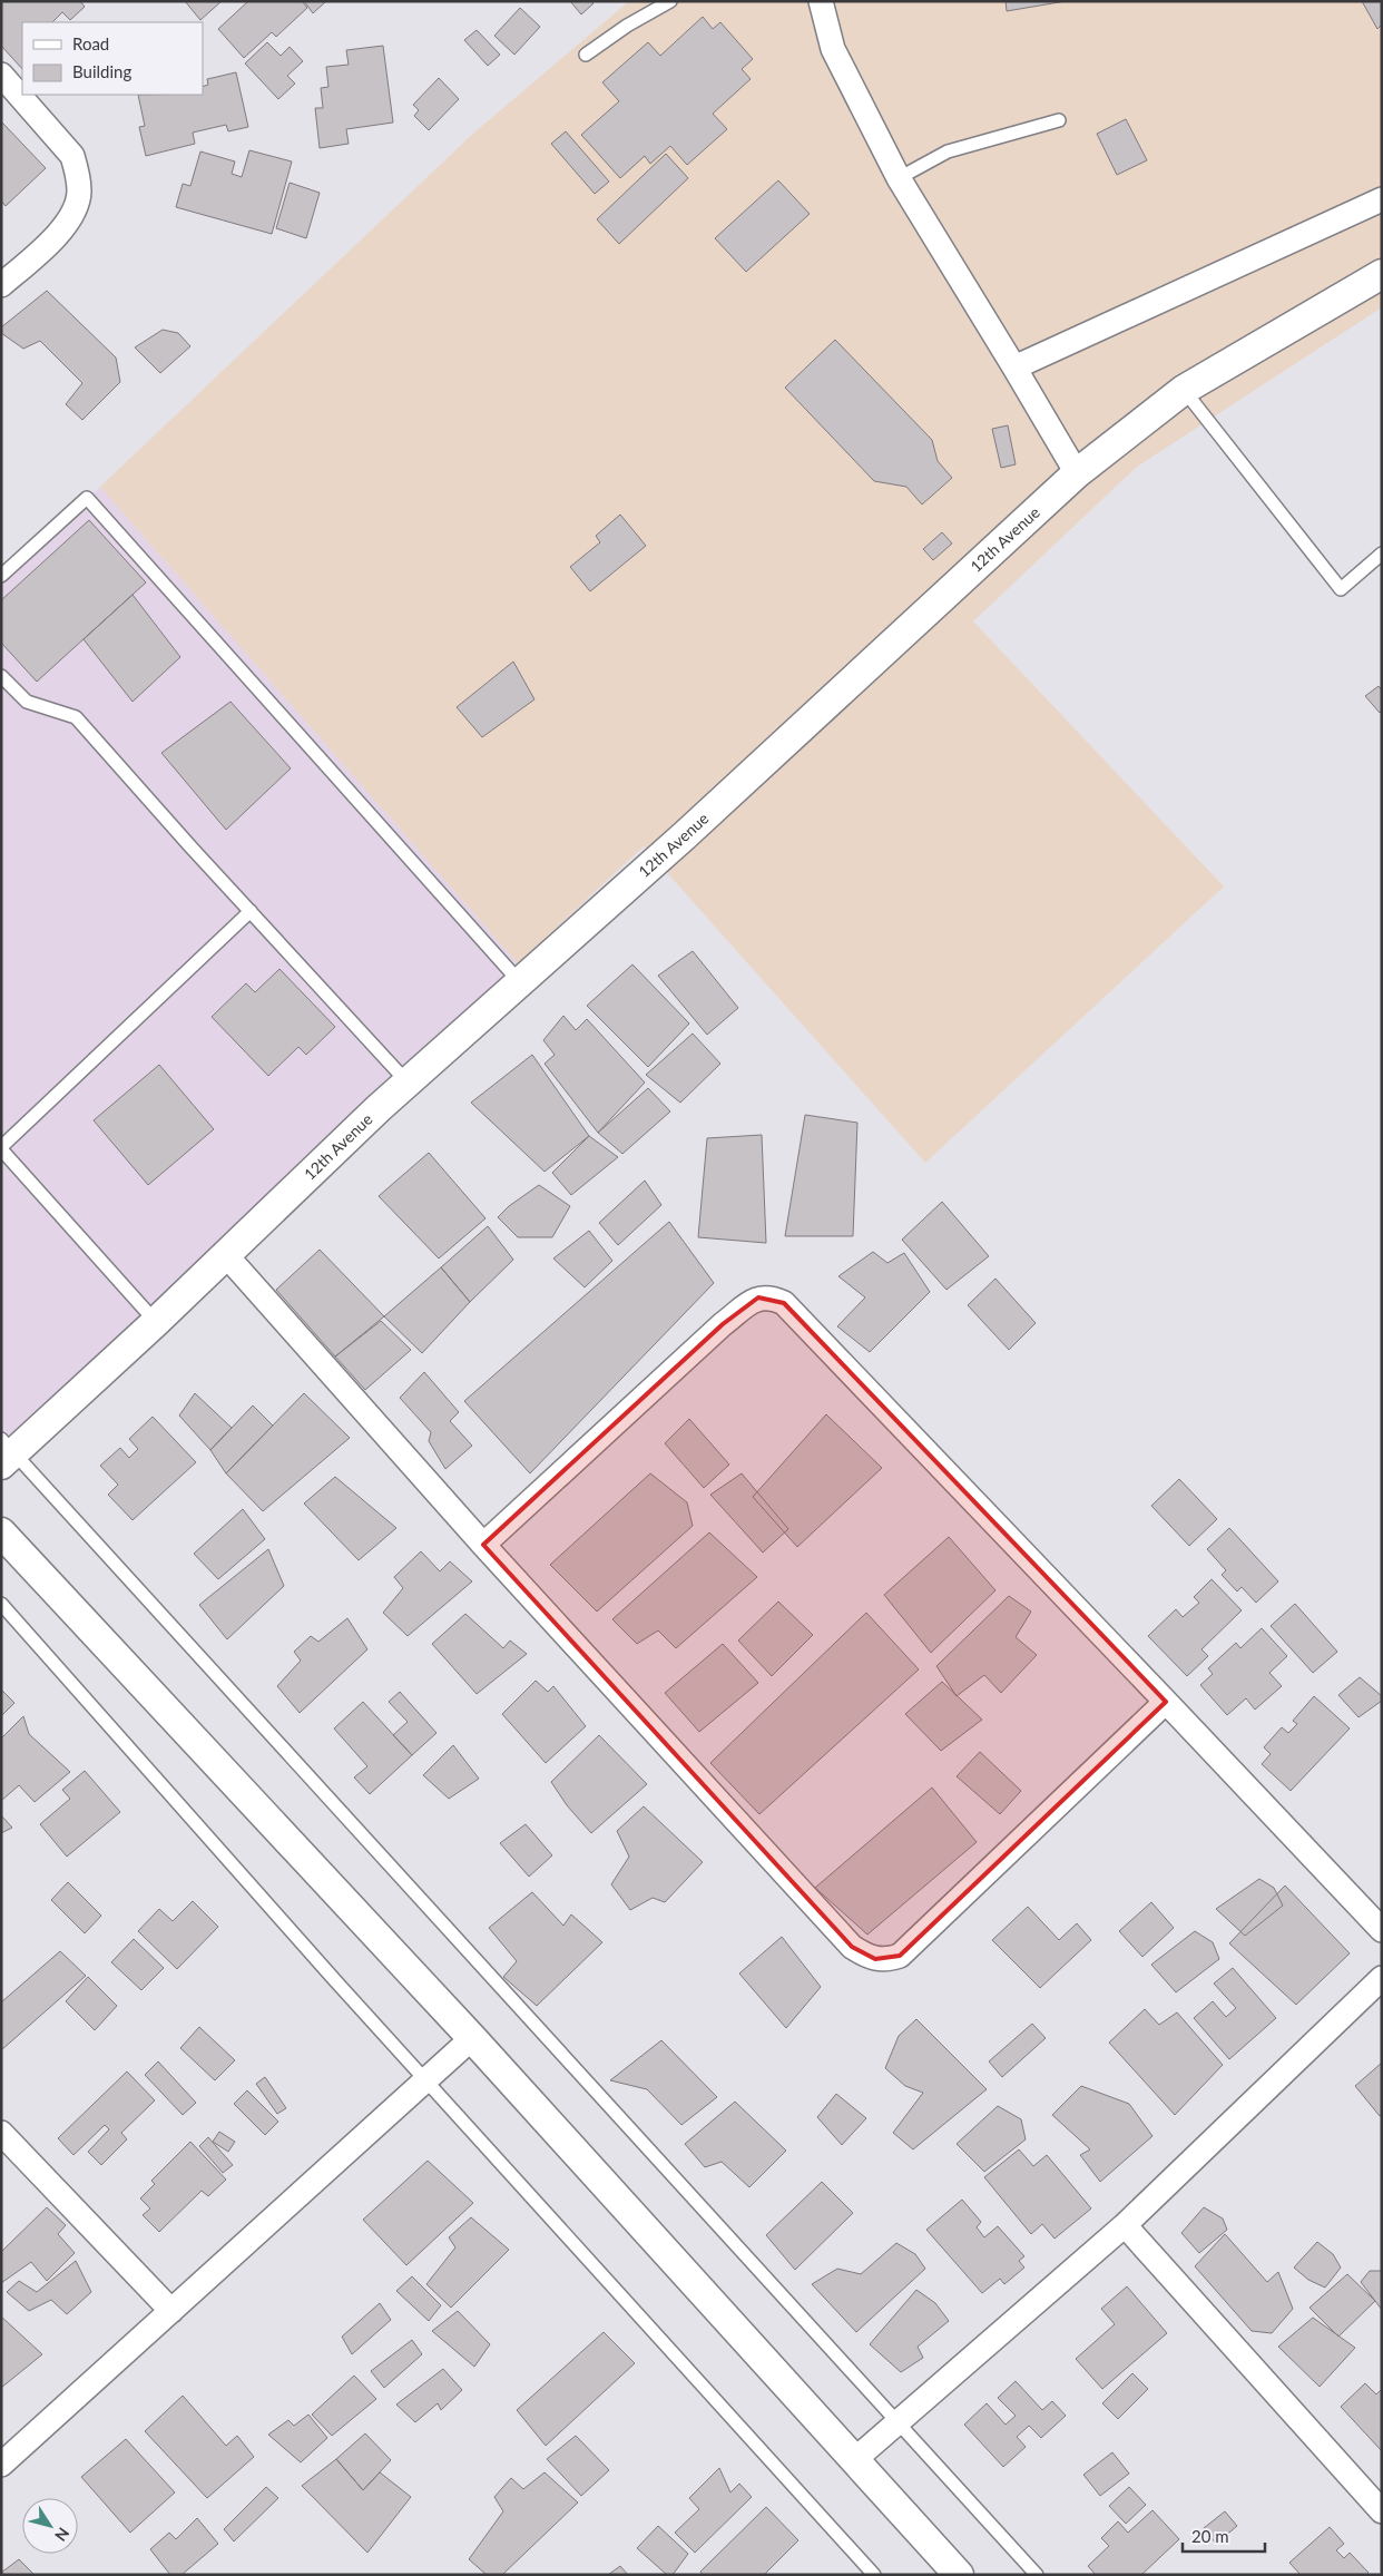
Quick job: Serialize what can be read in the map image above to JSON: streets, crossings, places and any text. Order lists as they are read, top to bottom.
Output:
{
  "streets": {
    "street": ["12th Avenue"]
  },
  "legend": ["Road", "Building"],
  "scale_bar": "20 m",
  "north": "bottom right"
}
